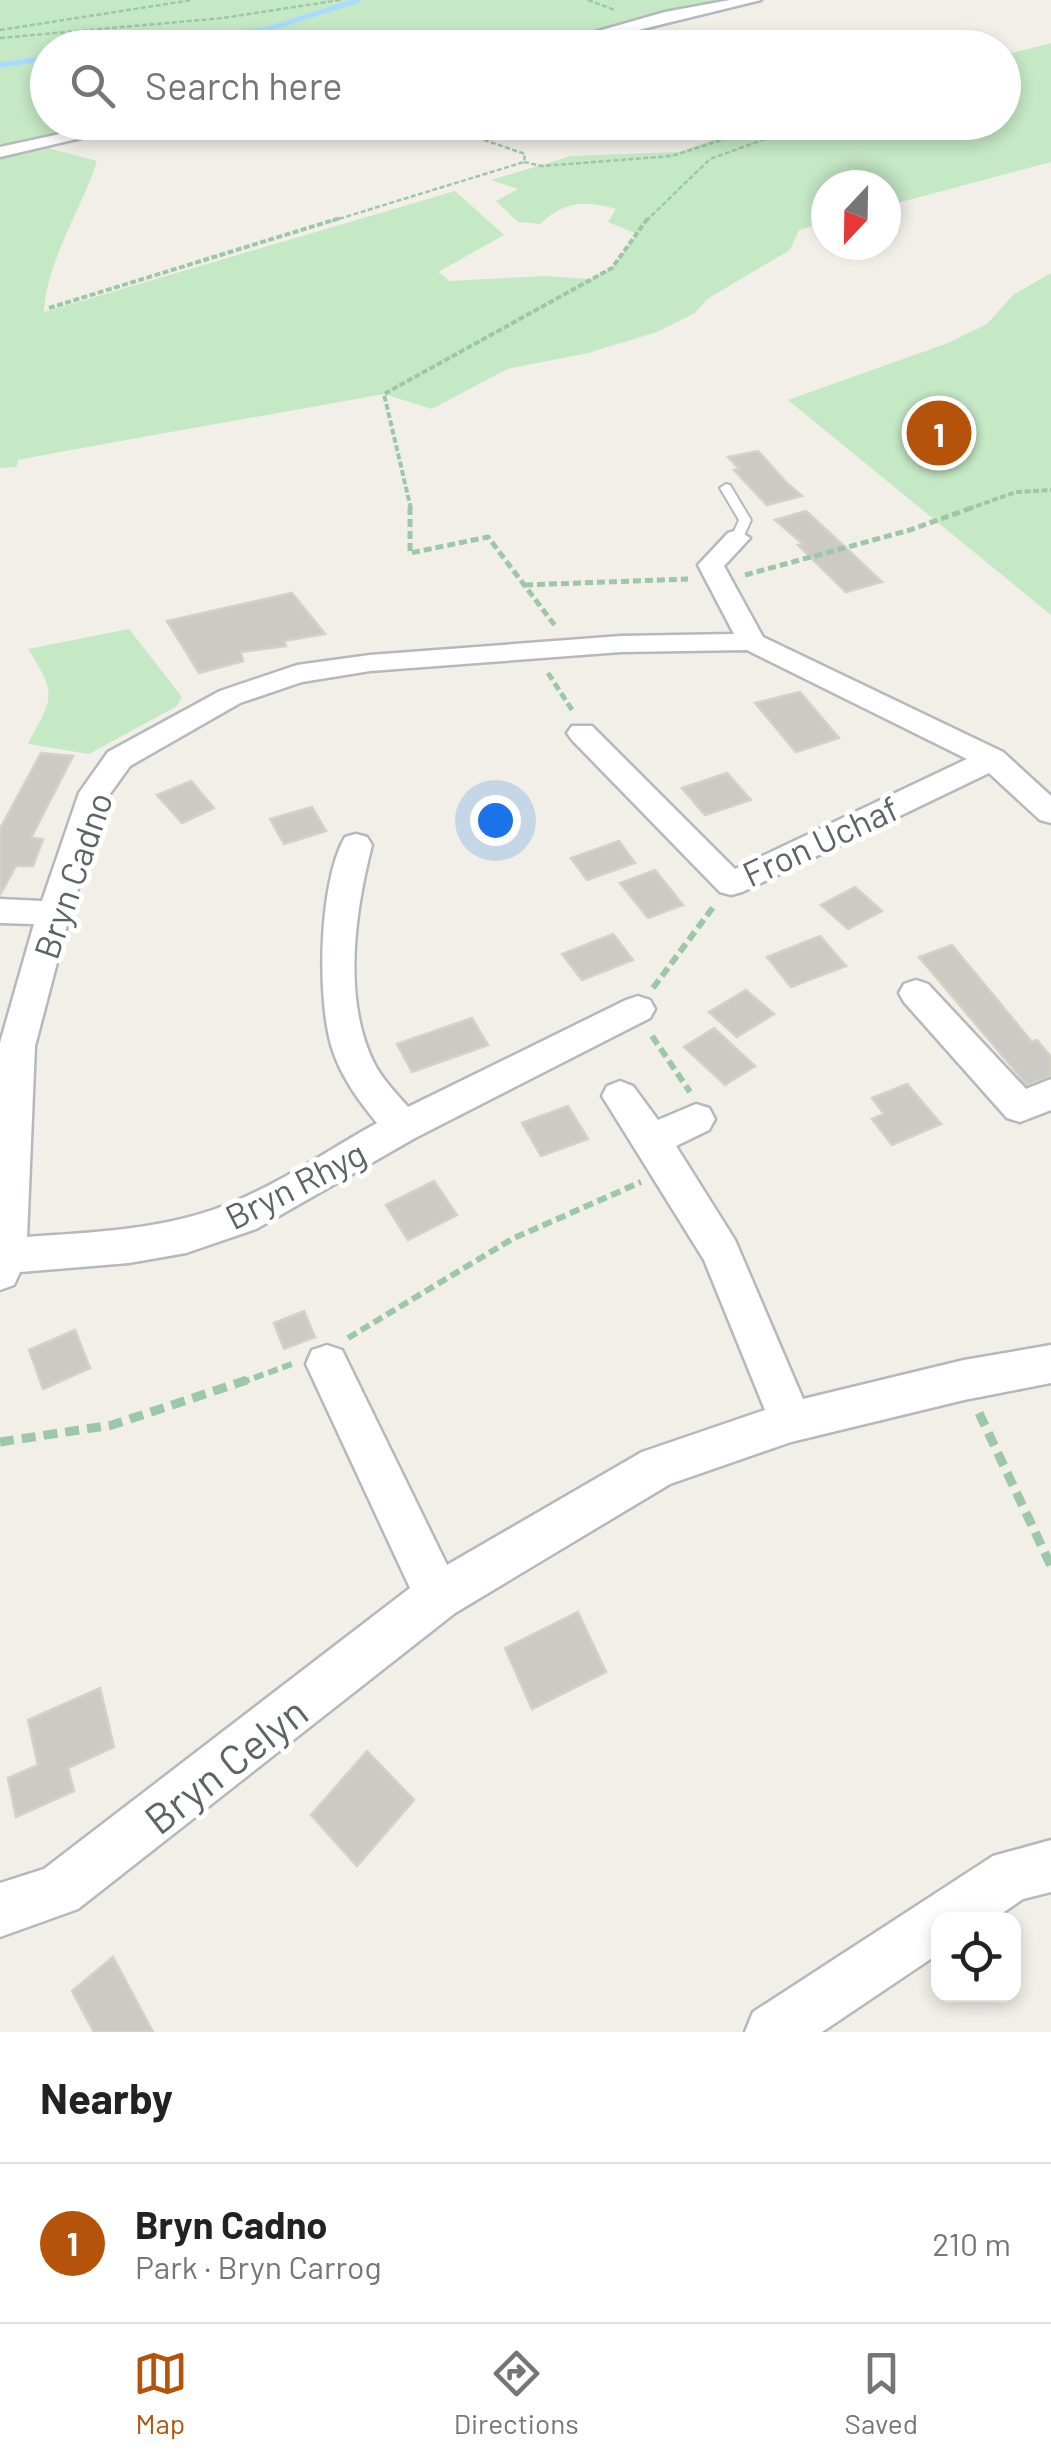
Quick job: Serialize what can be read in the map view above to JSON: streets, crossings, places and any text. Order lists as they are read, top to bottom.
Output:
{
  "streets": {
    "street": [
      "Fron Uchaf",
      "Bryn Cadno",
      "Bryn Rhyg",
      "Bryn Celyn"
    ]
  },
  "crossings": [
    ["Fron Uchaf", "Bryn Cadno"],
    ["Bryn Cadno", "Bryn Rhyg"]
  ],
  "north": "bottom",
  "page": {
    "search": "Search here",
    "pins": "1",
    "heading": "Nearby",
    "list": [
      {
        "mark": "1",
        "name": "Bryn Cadno",
        "note": "Park · Bryn Carrog",
        "value": "210 m"
      }
    ],
    "nav": ["Map", "Directions", "Saved"]
  }
}
